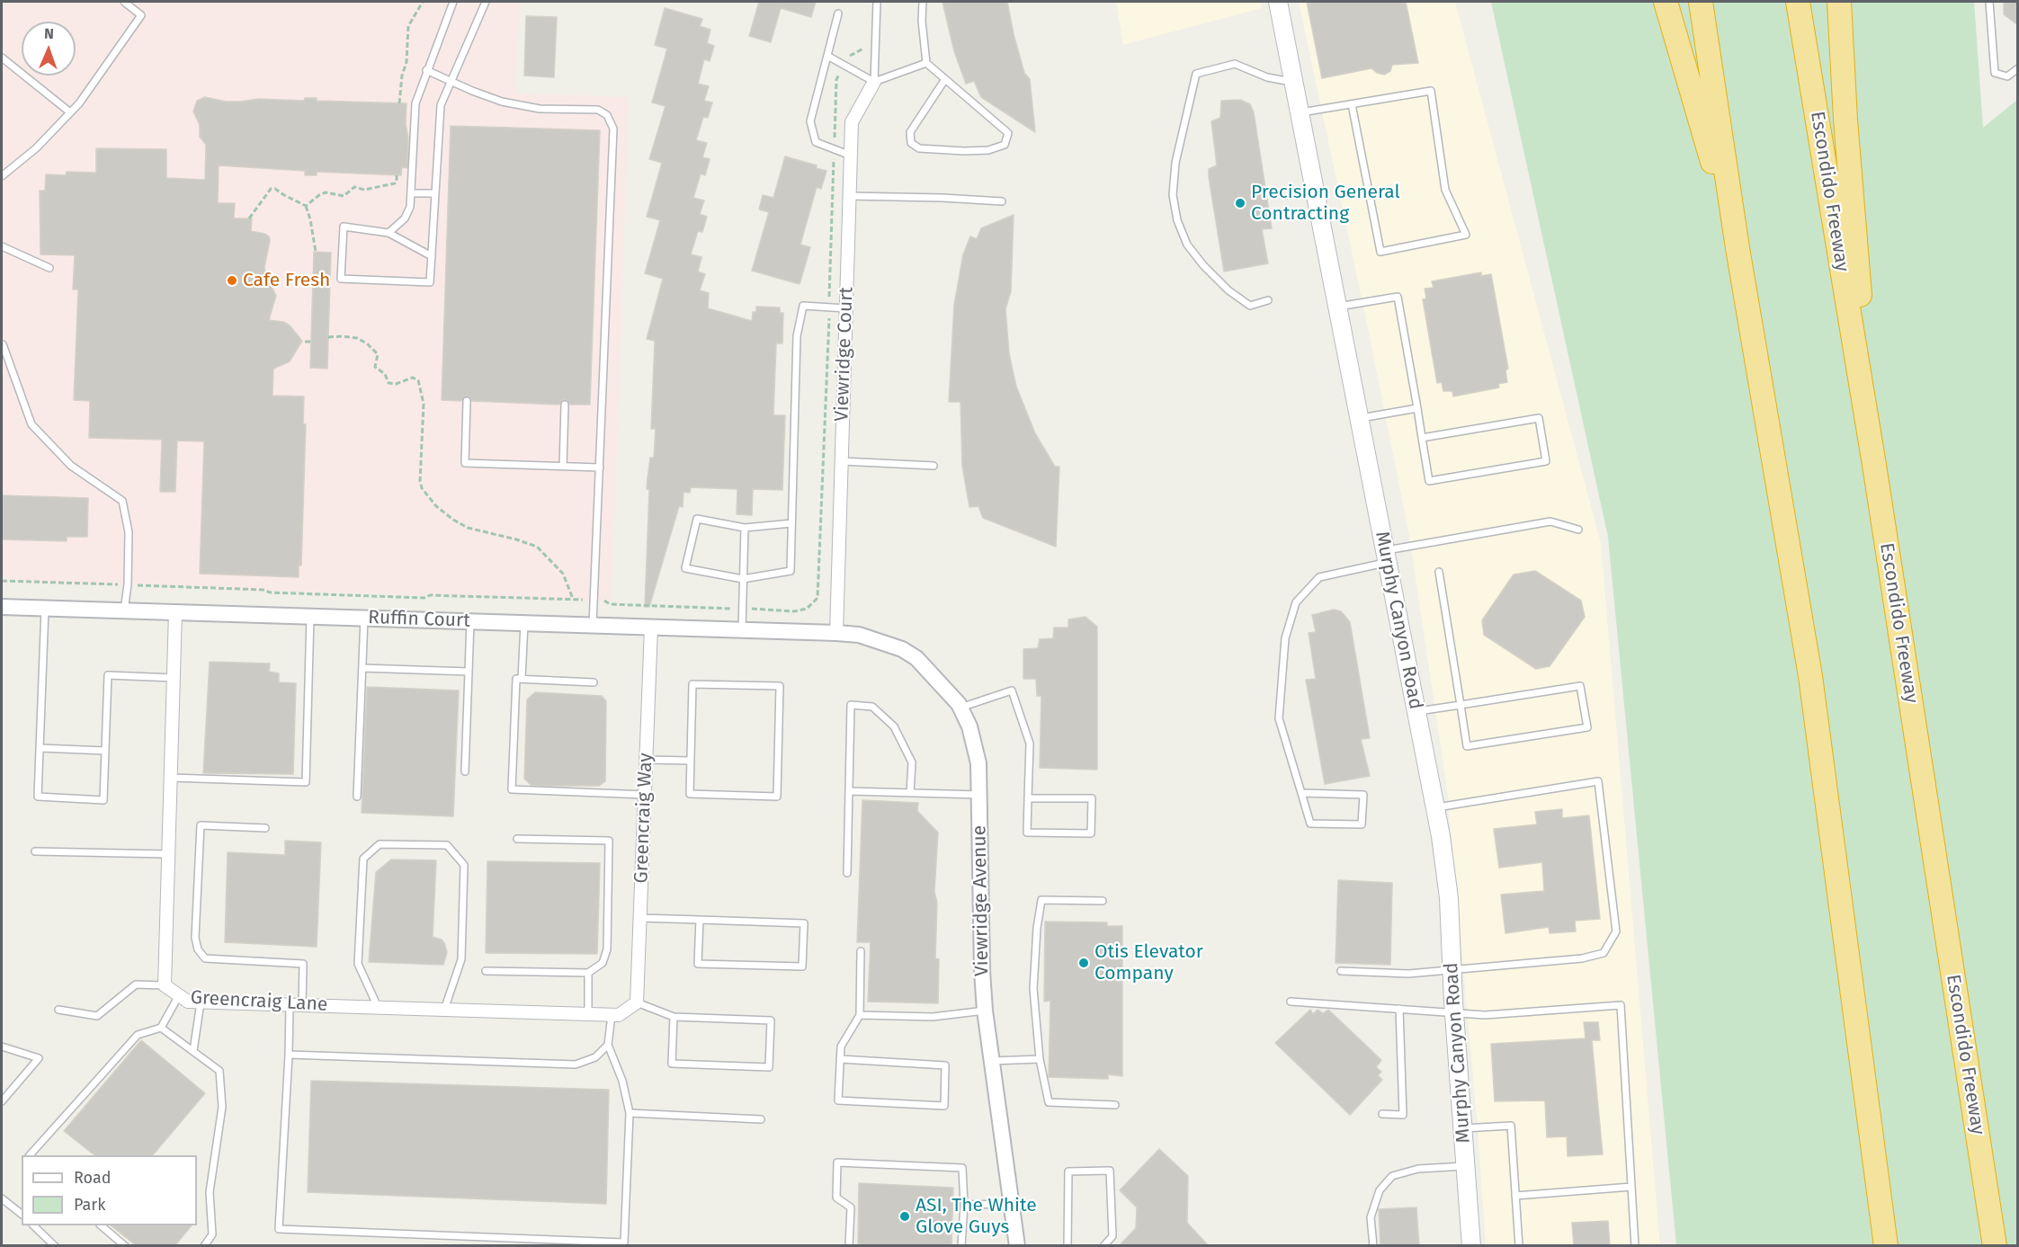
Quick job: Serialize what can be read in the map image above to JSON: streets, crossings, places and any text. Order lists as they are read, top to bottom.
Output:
{
  "streets": {
    "highway": ["Escondido Freeway"],
    "main road": ["Murphy Canyon Road"],
    "street": [
      "Viewridge Court",
      "Ruffin Court",
      "Greencraig Way",
      "Viewridge Avenue",
      "Greencraig Lane"
    ]
  },
  "crossings": [
    ["Viewridge Court", "Ruffin Court"],
    ["Viewridge Court", "Viewridge Avenue"],
    ["Ruffin Court", "Greencraig Way"],
    ["Ruffin Court", "Viewridge Avenue"],
    ["Ruffin Court", "Greencraig Lane"],
    ["Greencraig Way", "Greencraig Lane"]
  ],
  "places": [
    "Precision General Contracting",
    "Cafe Fresh",
    "Otis Elevator Company",
    "ASI, The White Glove Guys"
  ],
  "legend": ["Road", "Park"],
  "north": "top"
}
